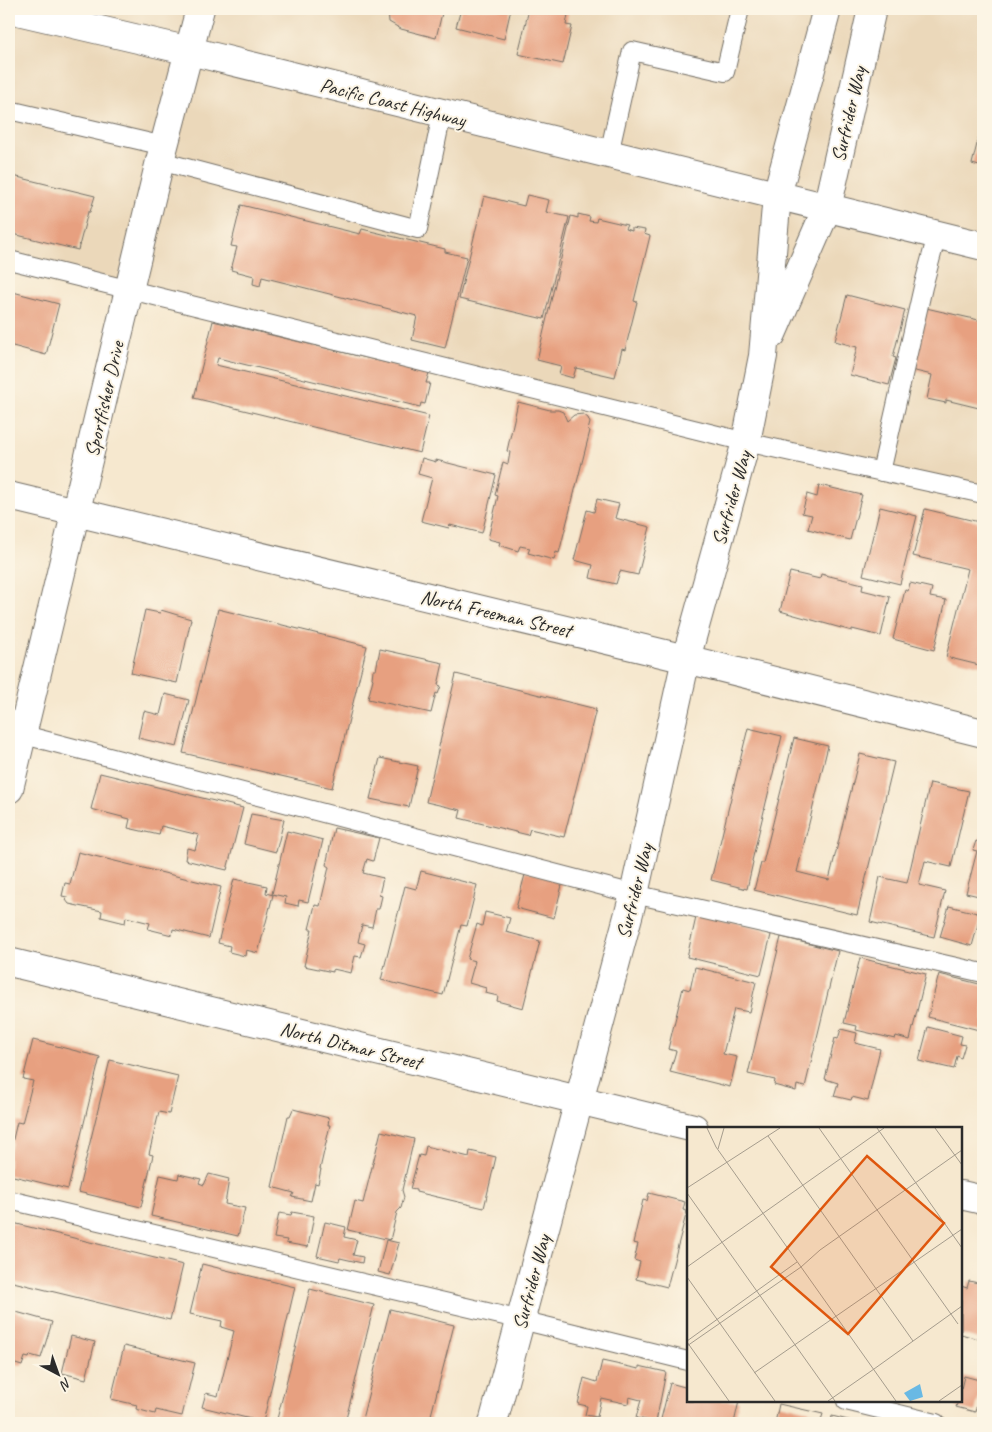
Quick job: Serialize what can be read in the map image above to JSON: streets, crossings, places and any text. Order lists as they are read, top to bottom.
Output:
{
  "streets": {
    "street": [
      "Pacific Coast Highway",
      "Surfrider Way",
      "Sportfisher Drive",
      "North Freeman Street",
      "North Ditmar Street"
    ]
  },
  "crossings": [
    ["Pacific Coast Highway", "Surfrider Way"],
    ["Pacific Coast Highway", "Sportfisher Drive"],
    ["Surfrider Way", "North Freeman Street"],
    ["Surfrider Way", "North Ditmar Street"],
    ["Sportfisher Drive", "North Freeman Street"]
  ],
  "north": "bottom right"
}
